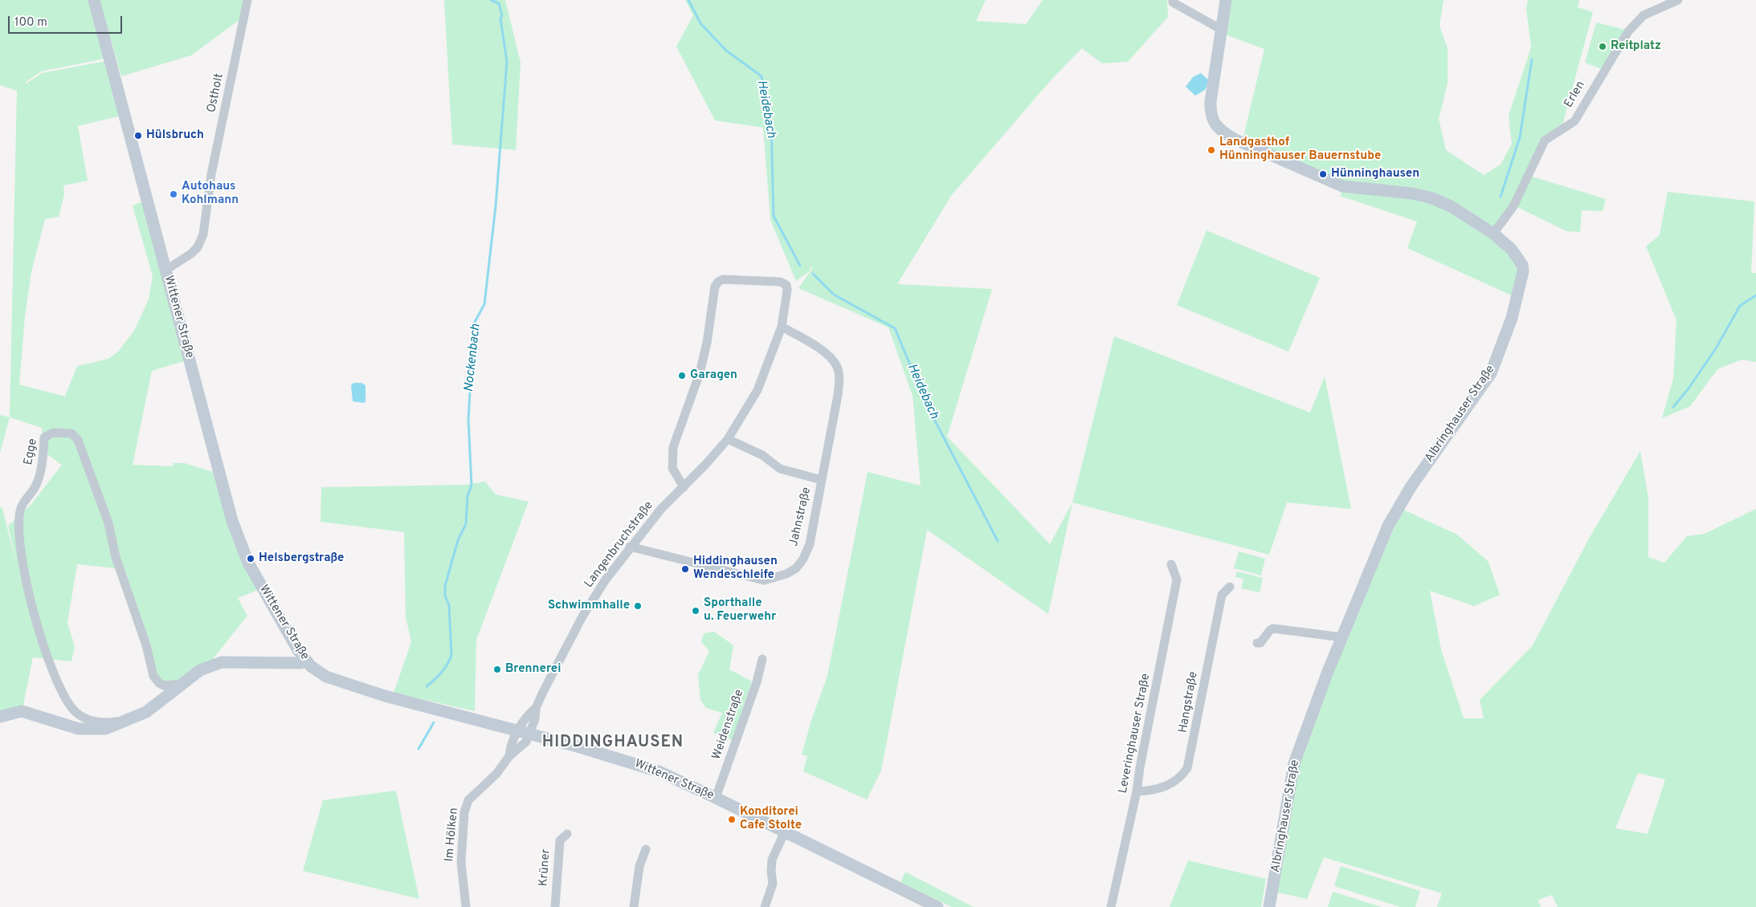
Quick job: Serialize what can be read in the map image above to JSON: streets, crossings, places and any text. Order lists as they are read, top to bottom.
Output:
{
  "streets": {
    "street": [
      "Ostholt",
      "Erlen",
      "Wittener Straße",
      "Albringhauser Straße",
      "Egge",
      "Jahnstraße",
      "Langenbruchstraße",
      "Hangstraße",
      "Weidenstraße",
      "Leveringhauser Straße",
      "Im Hölken",
      "Krüner"
    ]
  },
  "crossings": [
    ["Ostholt", "Wittener Straße"],
    ["Erlen", "Albringhauser Straße"],
    ["Wittener Straße", "Langenbruchstraße"],
    ["Wittener Straße", "Weidenstraße"],
    ["Wittener Straße", "Im Hölken"],
    ["Jahnstraße", "Langenbruchstraße"],
    ["Langenbruchstraße", "Im Hölken"],
    ["Hangstraße", "Leveringhauser Straße"]
  ],
  "districts": ["HIDDINGHAUSEN"],
  "water": ["Heidebach", "Nockenbach"],
  "places": [
    "Reitplatz",
    "Hülsbruch",
    "Landgasthof Hünninghauser Bauernstube",
    "Hünninghausen",
    "Autohaus Kohlmann",
    "Garagen",
    "Helsbergstraße",
    "Hiddinghausen Wendeschleife",
    "Schwimmhalle",
    "Sporthalle u. Feuerwehr",
    "Brennerei",
    "Konditorei Cafe Stolte"
  ],
  "scale_bar": "100 m"
}
